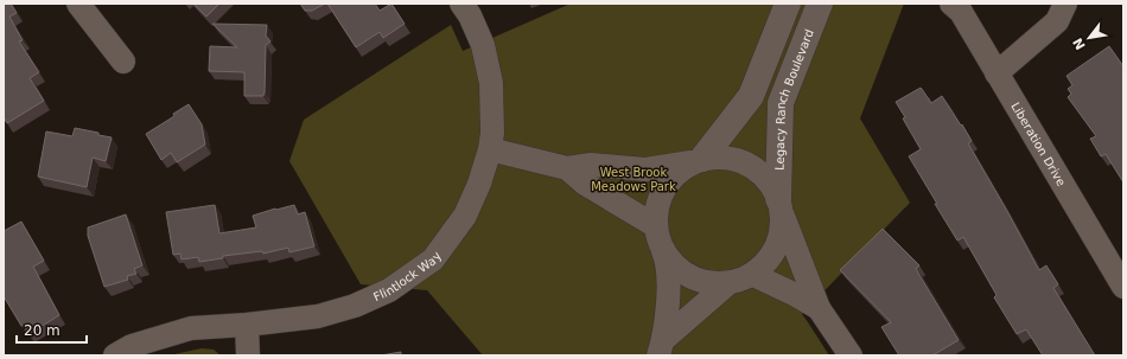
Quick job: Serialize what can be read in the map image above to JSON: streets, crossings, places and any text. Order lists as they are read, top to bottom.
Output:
{
  "streets": {
    "street": ["Legacy Ranch Boulevard", "Liberation Drive", "Flintlock Way"]
  },
  "parks": ["West Brook Meadows Park"],
  "scale_bar": "20 m",
  "north": "bottom left"
}
